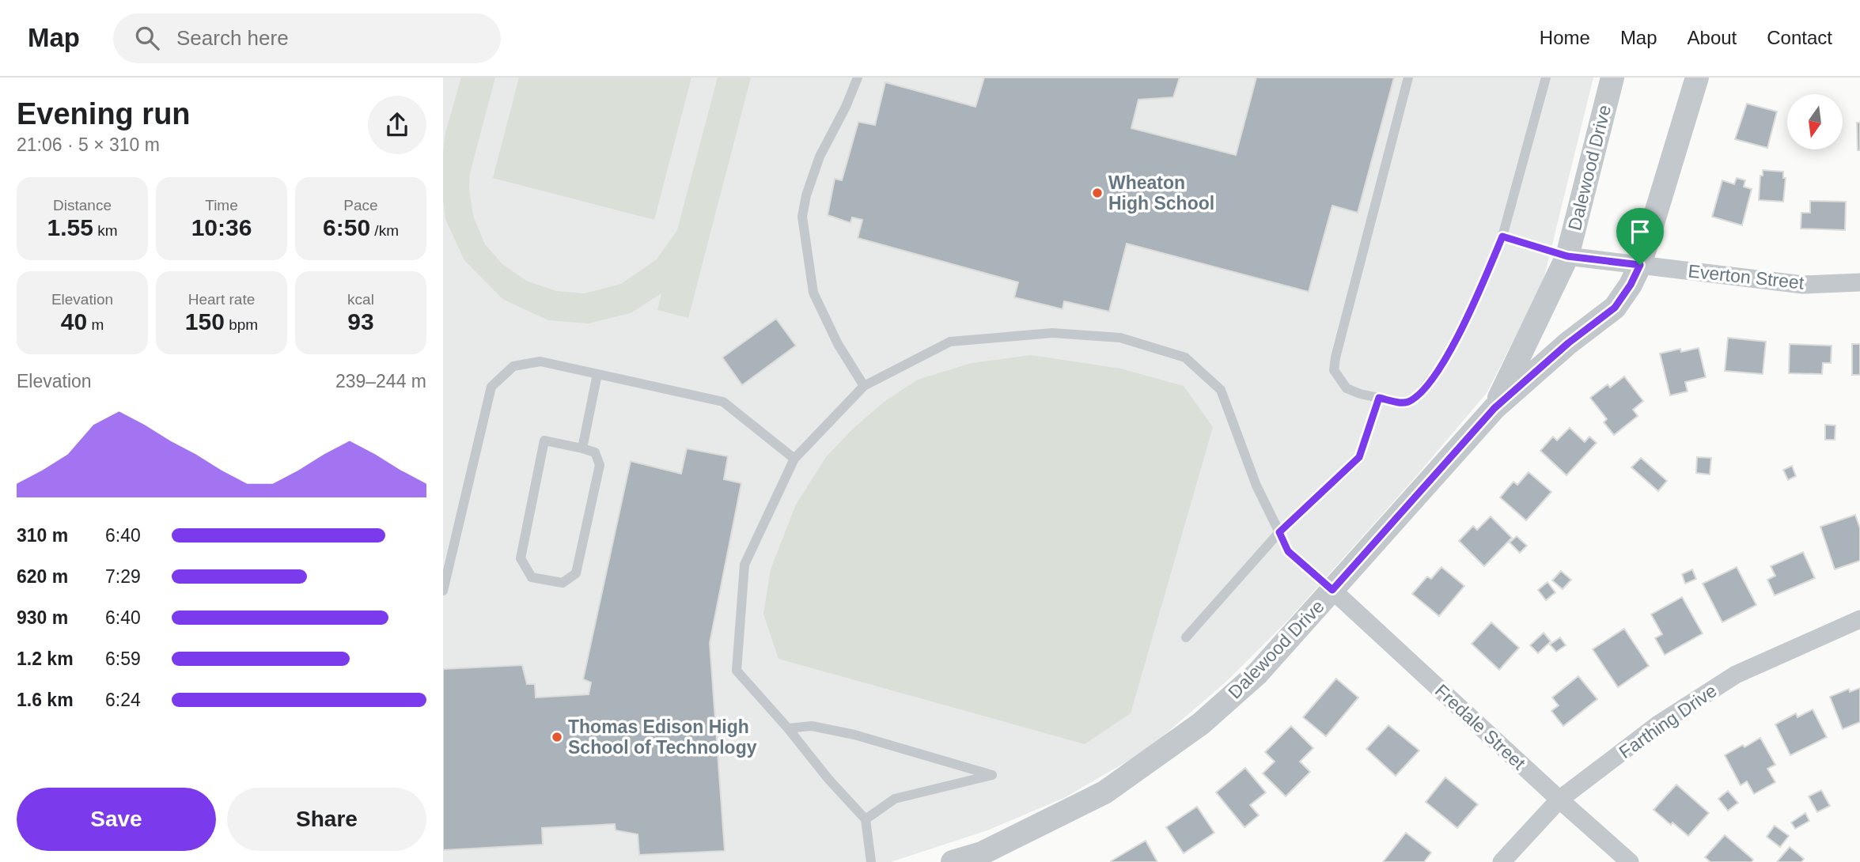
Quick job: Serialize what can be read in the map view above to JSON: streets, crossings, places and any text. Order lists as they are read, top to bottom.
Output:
{
  "streets": {
    "street": [
      "Dalewood Drive",
      "Everton Street",
      "Farthing Drive",
      "Fredale Street"
    ]
  },
  "crossings": [
    ["Dalewood Drive", "Everton Street"],
    ["Dalewood Drive", "Fredale Street"],
    ["Farthing Drive", "Fredale Street"]
  ],
  "places": ["Wheaton High School", "Thomas Edison High School of Technology"],
  "north": "bottom",
  "page": {
    "header": "Map",
    "search": "Search here",
    "nav": [
      "Home",
      "Map",
      "About",
      "Contact"
    ],
    "heading": ["Evening run", "21:06 · 5 × 310 m"],
    "stats": [
      ["Distance", "1.55 km"],
      ["Time", "10:36"],
      ["Pace", "6:50 /km"],
      ["Elevation", "40 m"],
      ["Heart rate", "150 bpm"],
      ["kcal", "93"]
    ],
    "chart": ["Elevation", "239–244 m"],
    "list": [
      {
        "name": "310 m",
        "note": "6:40"
      },
      {
        "name": "620 m",
        "note": "7:29"
      },
      {
        "name": "930 m",
        "note": "6:40"
      },
      {
        "name": "1.2 km",
        "note": "6:59"
      },
      {
        "name": "1.6 km",
        "note": "6:24"
      }
    ],
    "buttons": ["Save", "Share"]
  }
}
